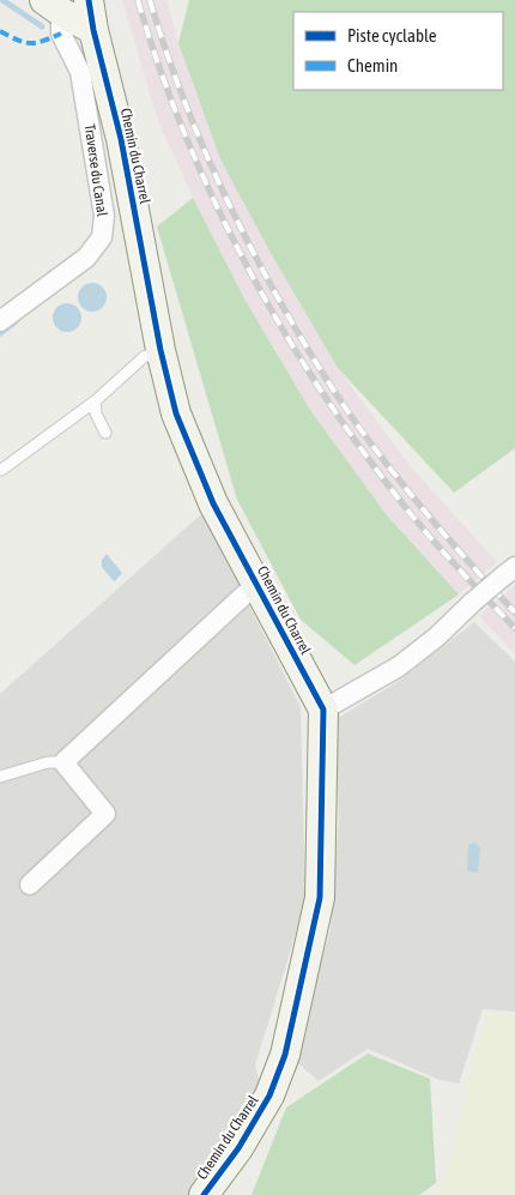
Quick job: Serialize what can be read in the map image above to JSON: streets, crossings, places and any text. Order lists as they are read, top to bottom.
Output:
{
  "streets": {
    "street": ["Chemin du Charrel", "Traverse du Canal"]
  },
  "legend": ["Piste cyclable", "Chemin"]
}
